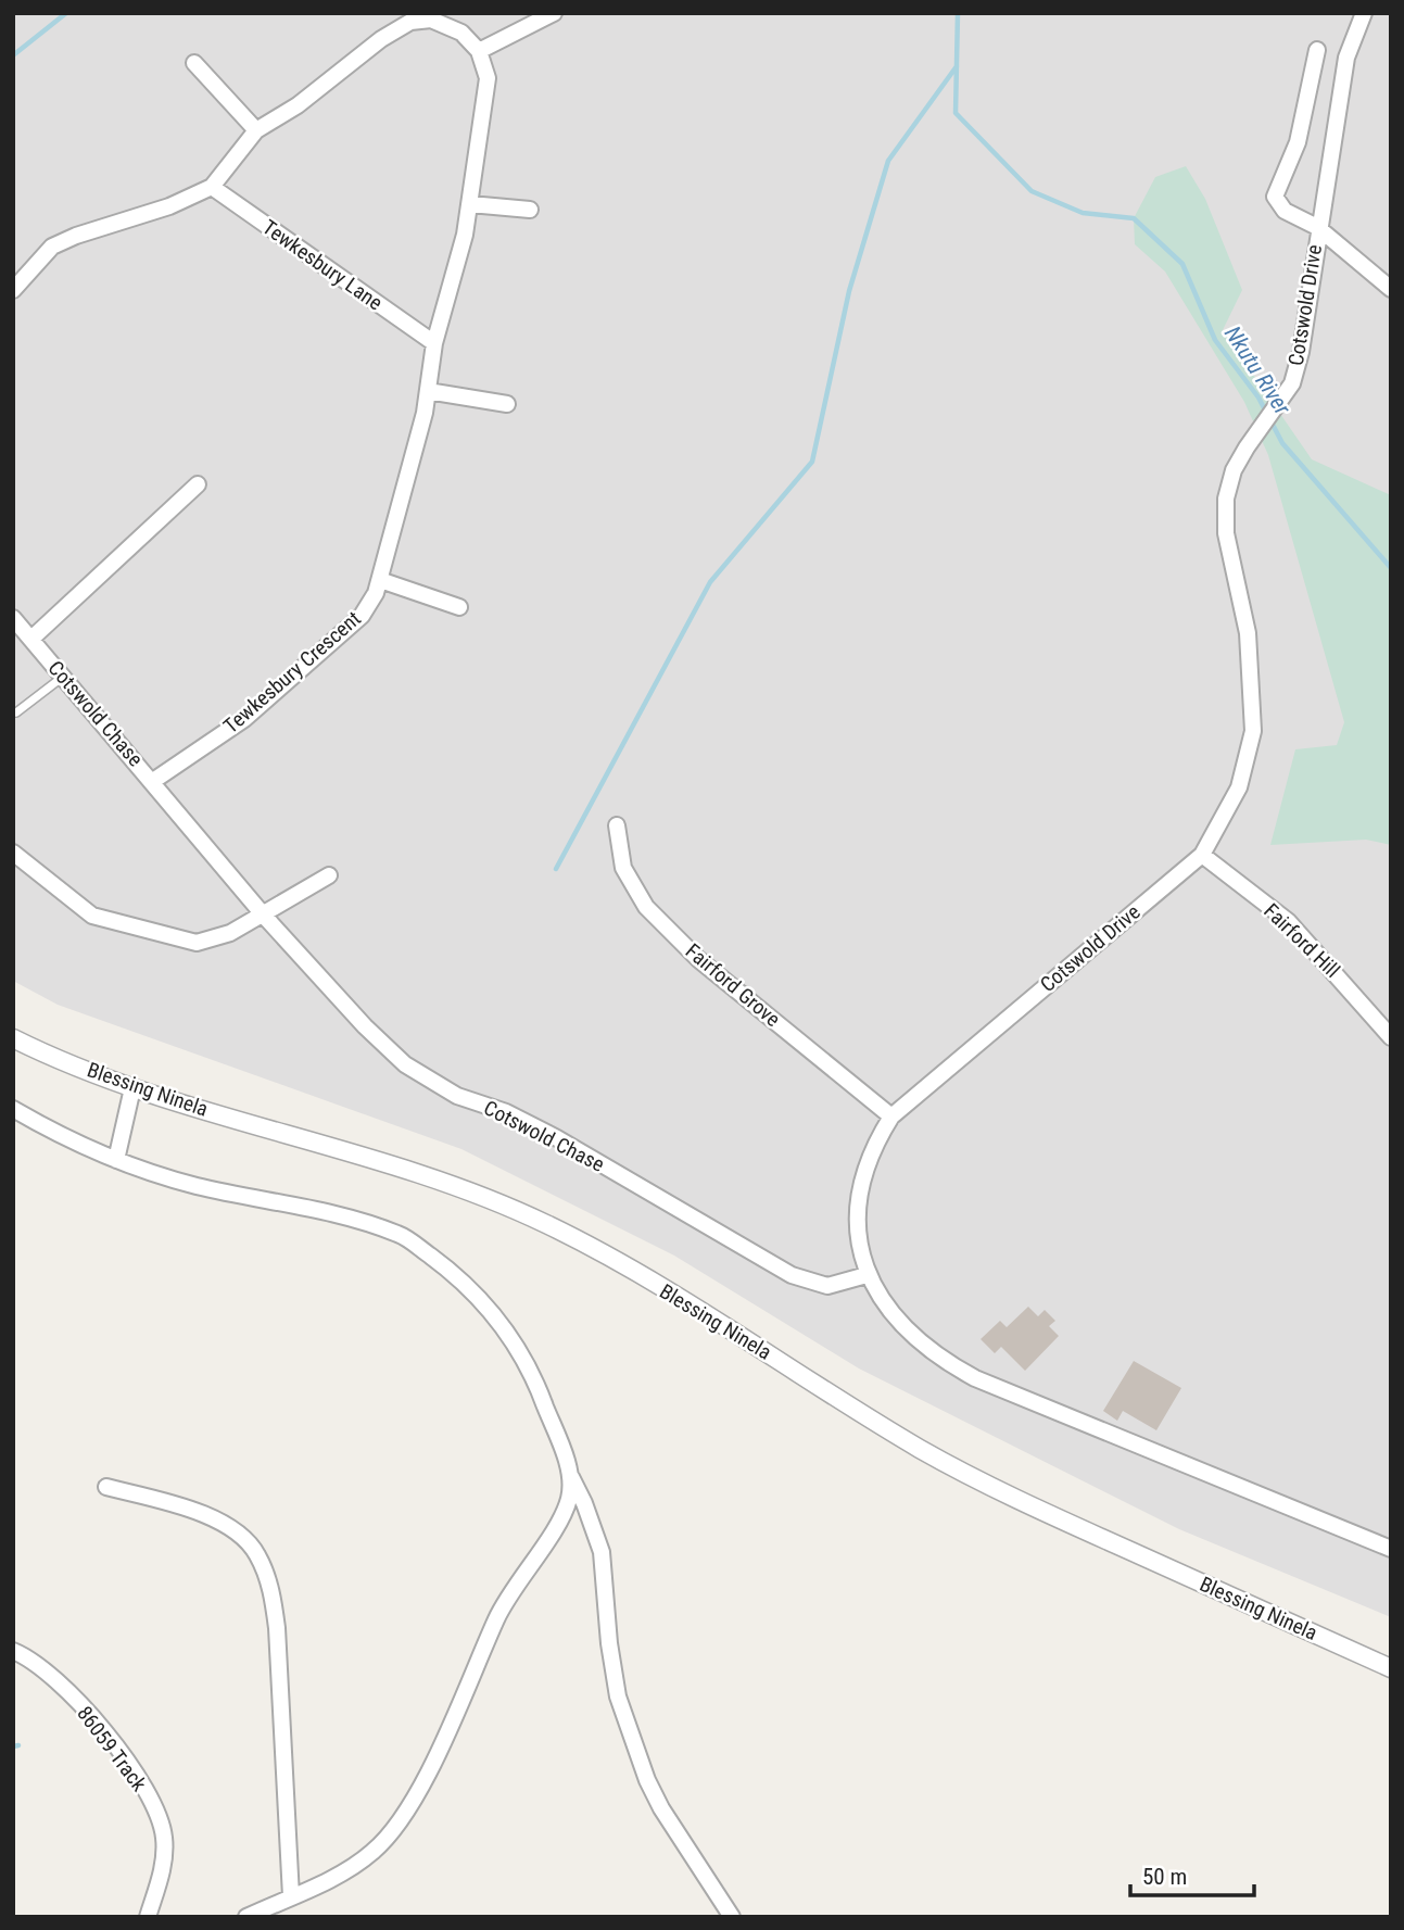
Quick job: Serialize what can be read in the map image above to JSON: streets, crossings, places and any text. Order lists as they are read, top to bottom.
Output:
{
  "streets": {
    "street": [
      "Tewkesbury Lane",
      "Cotswold Drive",
      "Tewkesbury Crescent",
      "Cotswold Chase",
      "Fairford Hill",
      "Fairford Grove",
      "Blessing Ninela",
      "86059 Track"
    ]
  },
  "crossings": [
    ["Tewkesbury Lane", "Tewkesbury Crescent"],
    ["Cotswold Drive", "Cotswold Chase"],
    ["Cotswold Drive", "Fairford Hill"],
    ["Cotswold Drive", "Fairford Grove"],
    ["Tewkesbury Crescent", "Cotswold Chase"]
  ],
  "water": ["Nkutu River"],
  "scale_bar": "50 m"
}
